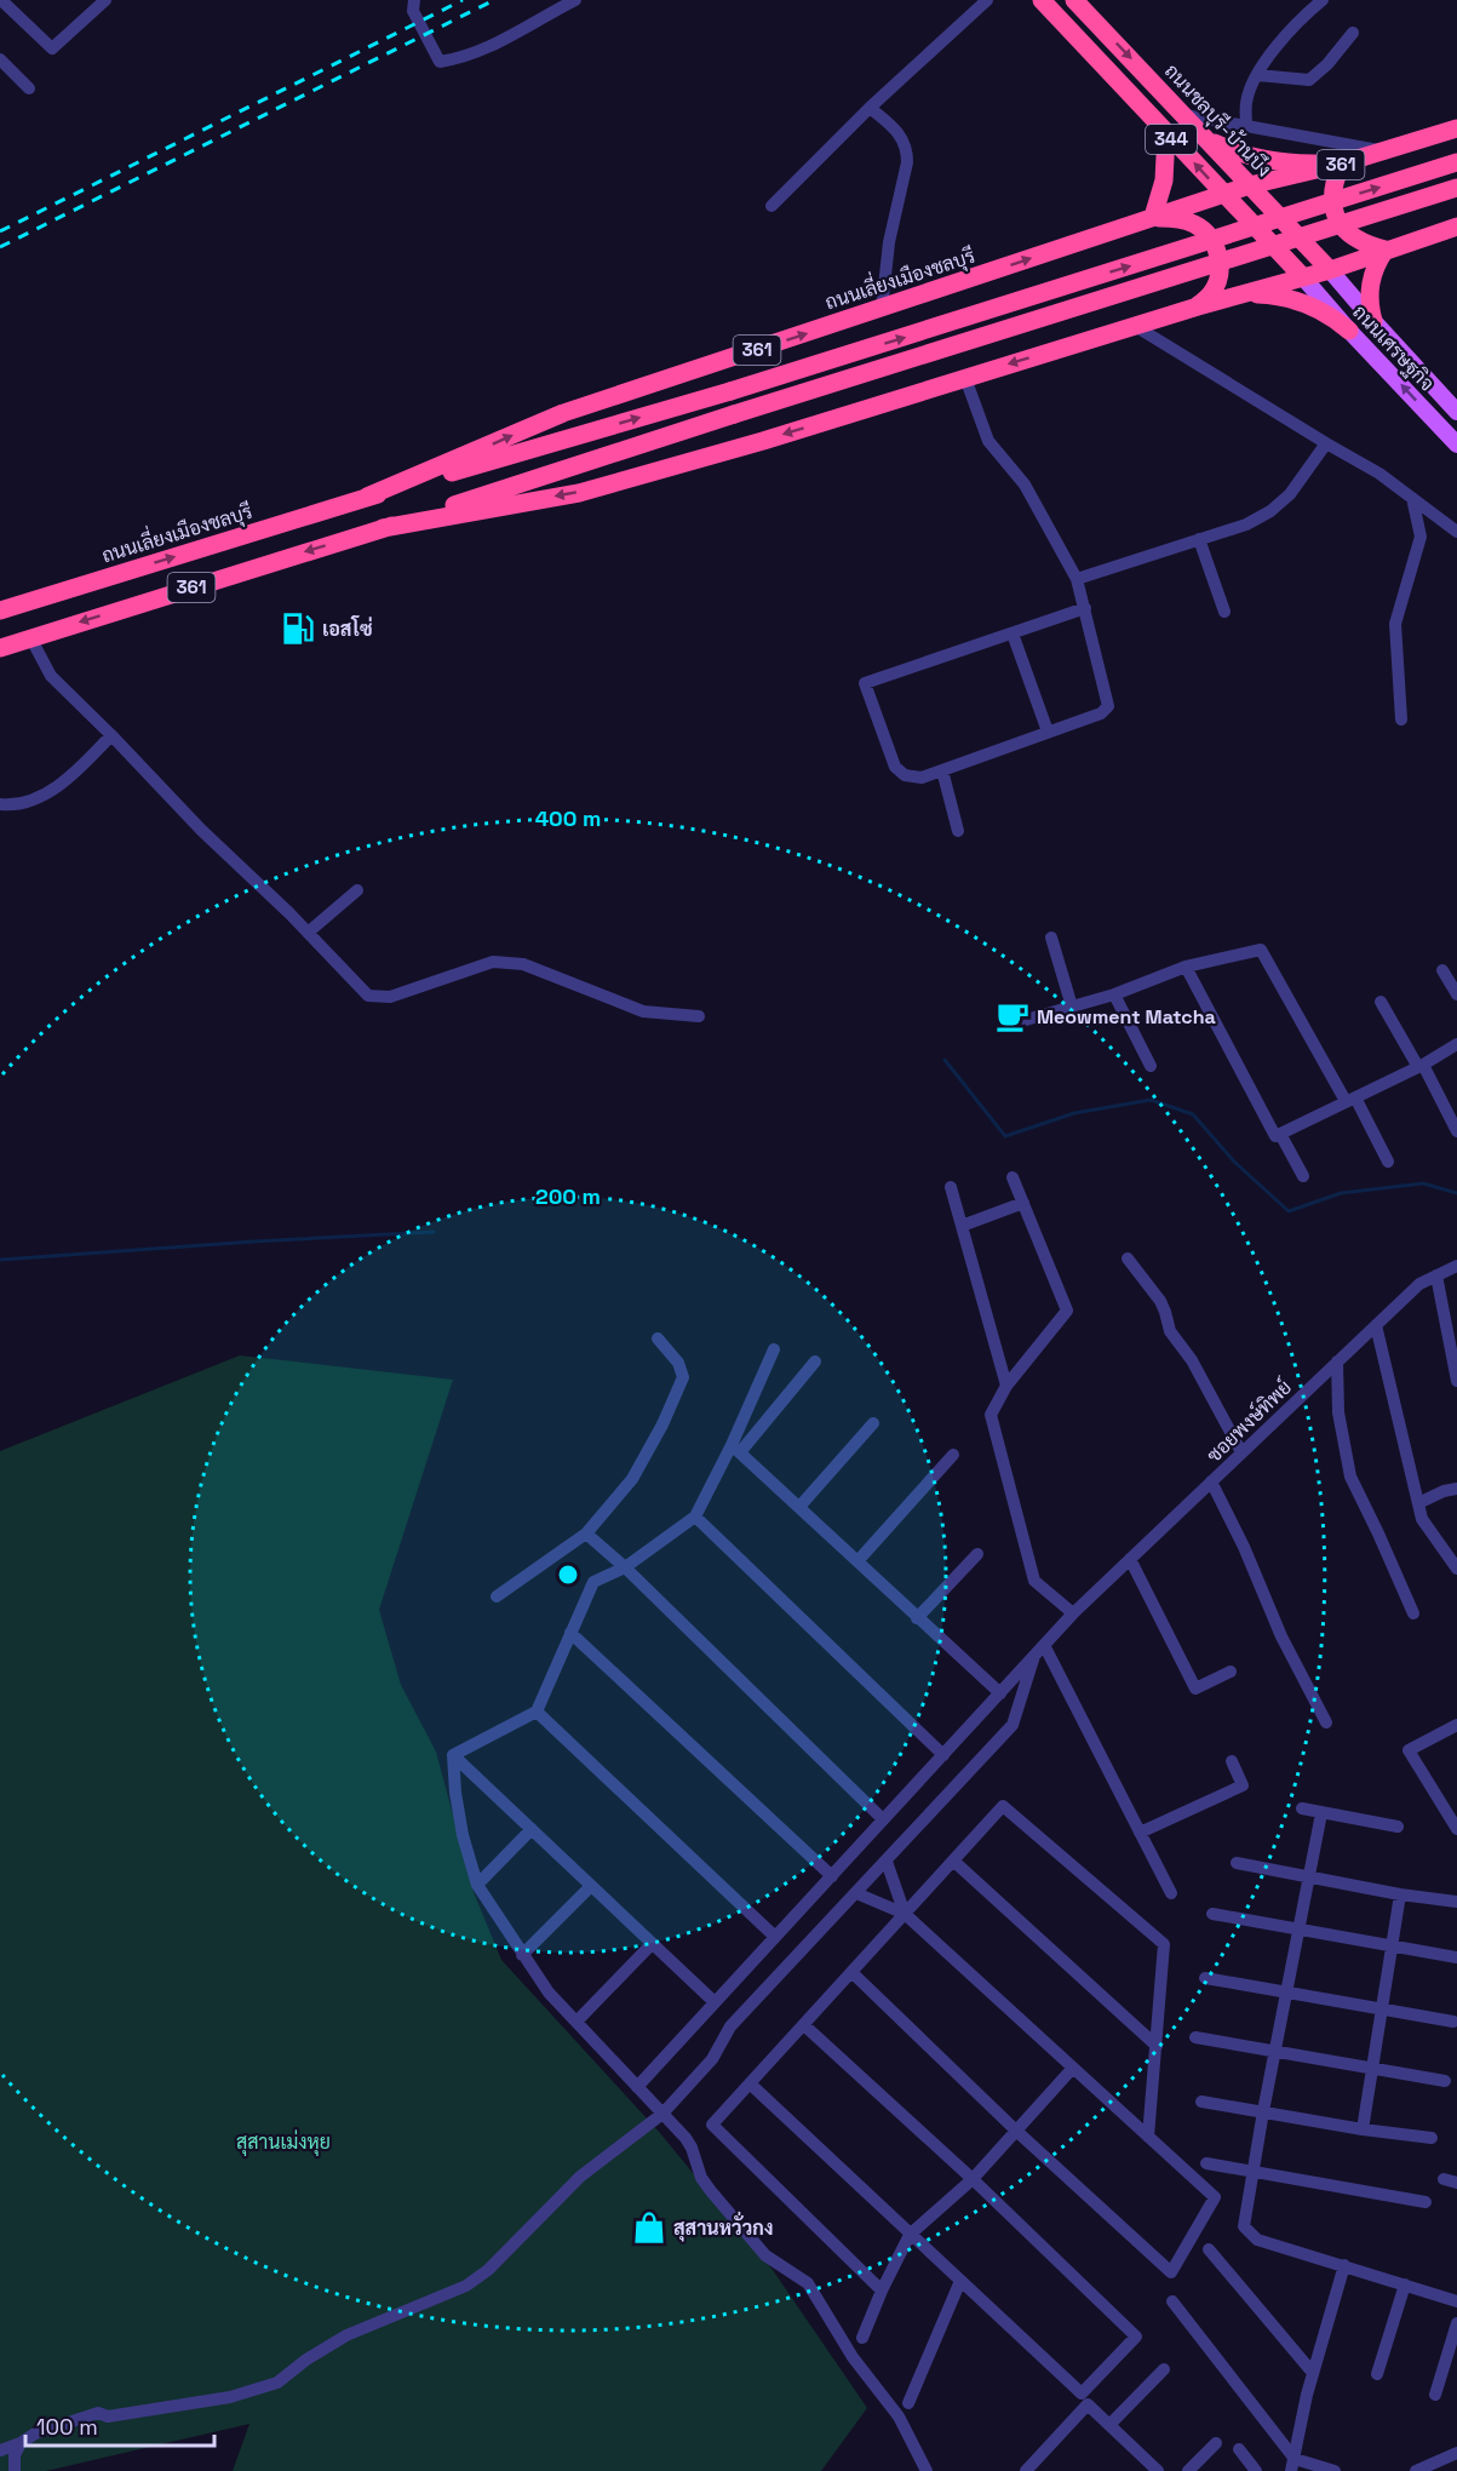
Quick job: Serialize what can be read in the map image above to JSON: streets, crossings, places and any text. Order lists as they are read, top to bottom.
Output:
{
  "streets": {
    "highway": [
      "ถนนชลบุรี-บ้านบึง",
      "344",
      "361",
      "ถนนเลี่ยงเมืองชลบุรี"
    ],
    "main road": ["ถนนเศรษฐกิจ"],
    "street": ["ซอยพงษ์ทิพย์"]
  },
  "crossings": [
    ["ถนนชลบุรี-บ้านบึง", "361"],
    ["ถนนชลบุรี-บ้านบึง", "ถนนเลี่ยงเมืองชลบุรี"],
    ["ถนนชลบุรี-บ้านบึง", "ถนนเศรษฐกิจ"],
    ["344", "361"],
    ["344", "ถนนเลี่ยงเมืองชลบุรี"],
    ["344", "ถนนเศรษฐกิจ"],
    ["361", "ถนนเศรษฐกิจ"]
  ],
  "parks": ["สุสานเม่งหุย"],
  "places": {
    "fuel station": ["เอสโซ่"],
    "cafe": ["Meowment Matcha"],
    "shop": ["สุสานหวั่วกง"]
  },
  "scale_bar": "100 m",
  "rings": ["400 m", "200 m"]
}
